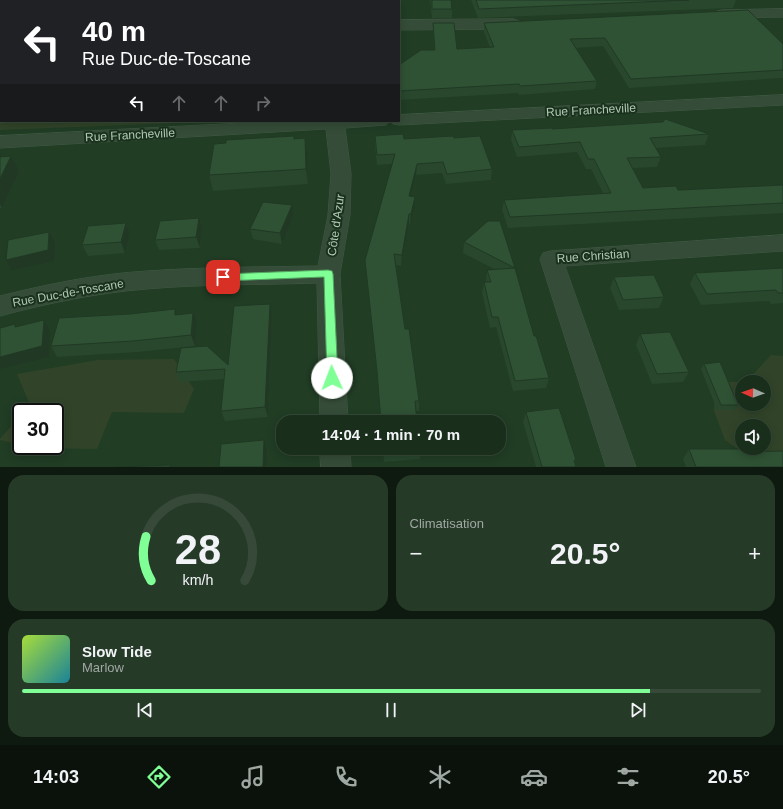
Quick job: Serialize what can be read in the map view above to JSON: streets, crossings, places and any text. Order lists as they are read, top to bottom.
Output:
{
  "streets": {
    "street": [
      "Rue Francheville",
      "Côte d'Azur",
      "Rue Christian",
      "Rue Duc-de-Toscane"
    ]
  },
  "crossings": [
    ["Rue Francheville", "Côte d'Azur"],
    ["Côte d'Azur", "Rue Duc-de-Toscane"]
  ],
  "north": "left",
  "page": {
    "turn": ["40 m", "Rue Duc-de-Toscane"],
    "limit": "30",
    "trip": "14:04 · 1 min · 70 m",
    "tile": "Climatisation",
    "heat": ["−", "20.5°", "+"],
    "song": ["Slow Tide", "Marlow"],
    "tabs": ["14:03", "20.5°"],
    "gauge": ["28", "km/h"]
  }
}
